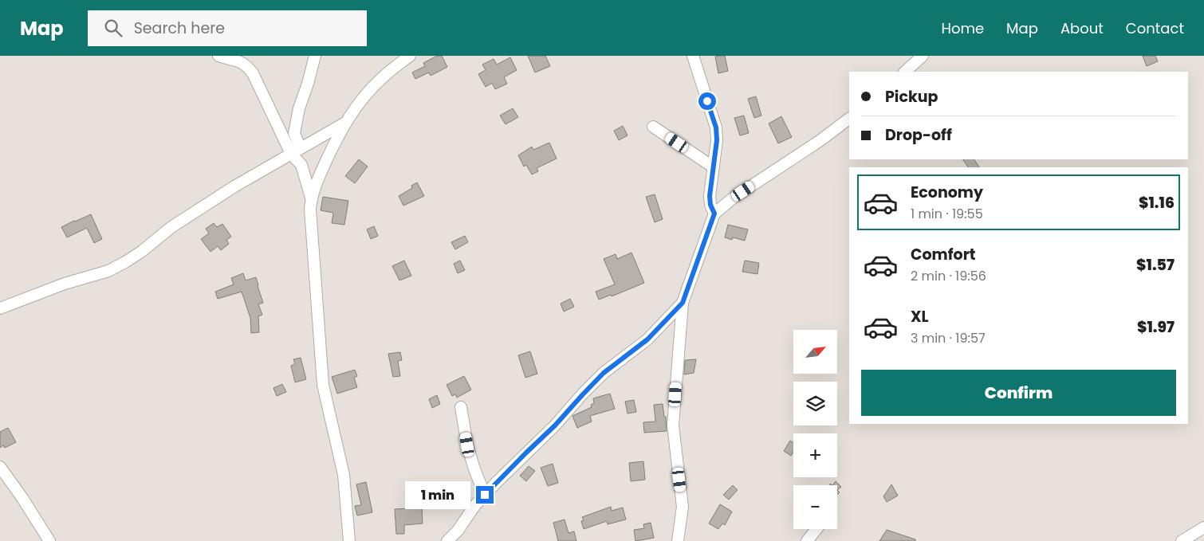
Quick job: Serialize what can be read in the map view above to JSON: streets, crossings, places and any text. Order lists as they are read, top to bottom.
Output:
{
  "north": "top right",
  "page": {
    "header": "Map",
    "search": "Search here",
    "nav": [
      "Home",
      "Map",
      "About",
      "Contact"
    ],
    "banner": ["Pickup", "Drop-off"],
    "list": [
      {
        "name": "Economy",
        "note": "1 min · 19:55",
        "value": "$1.16"
      },
      {
        "name": "Comfort",
        "note": "2 min · 19:56",
        "value": "$1.57"
      },
      {
        "name": "XL",
        "note": "3 min · 19:57",
        "value": "$1.97"
      }
    ],
    "map_buttons": ["+", "−"],
    "buttons": "Confirm",
    "bubble": "1 min"
  }
}
